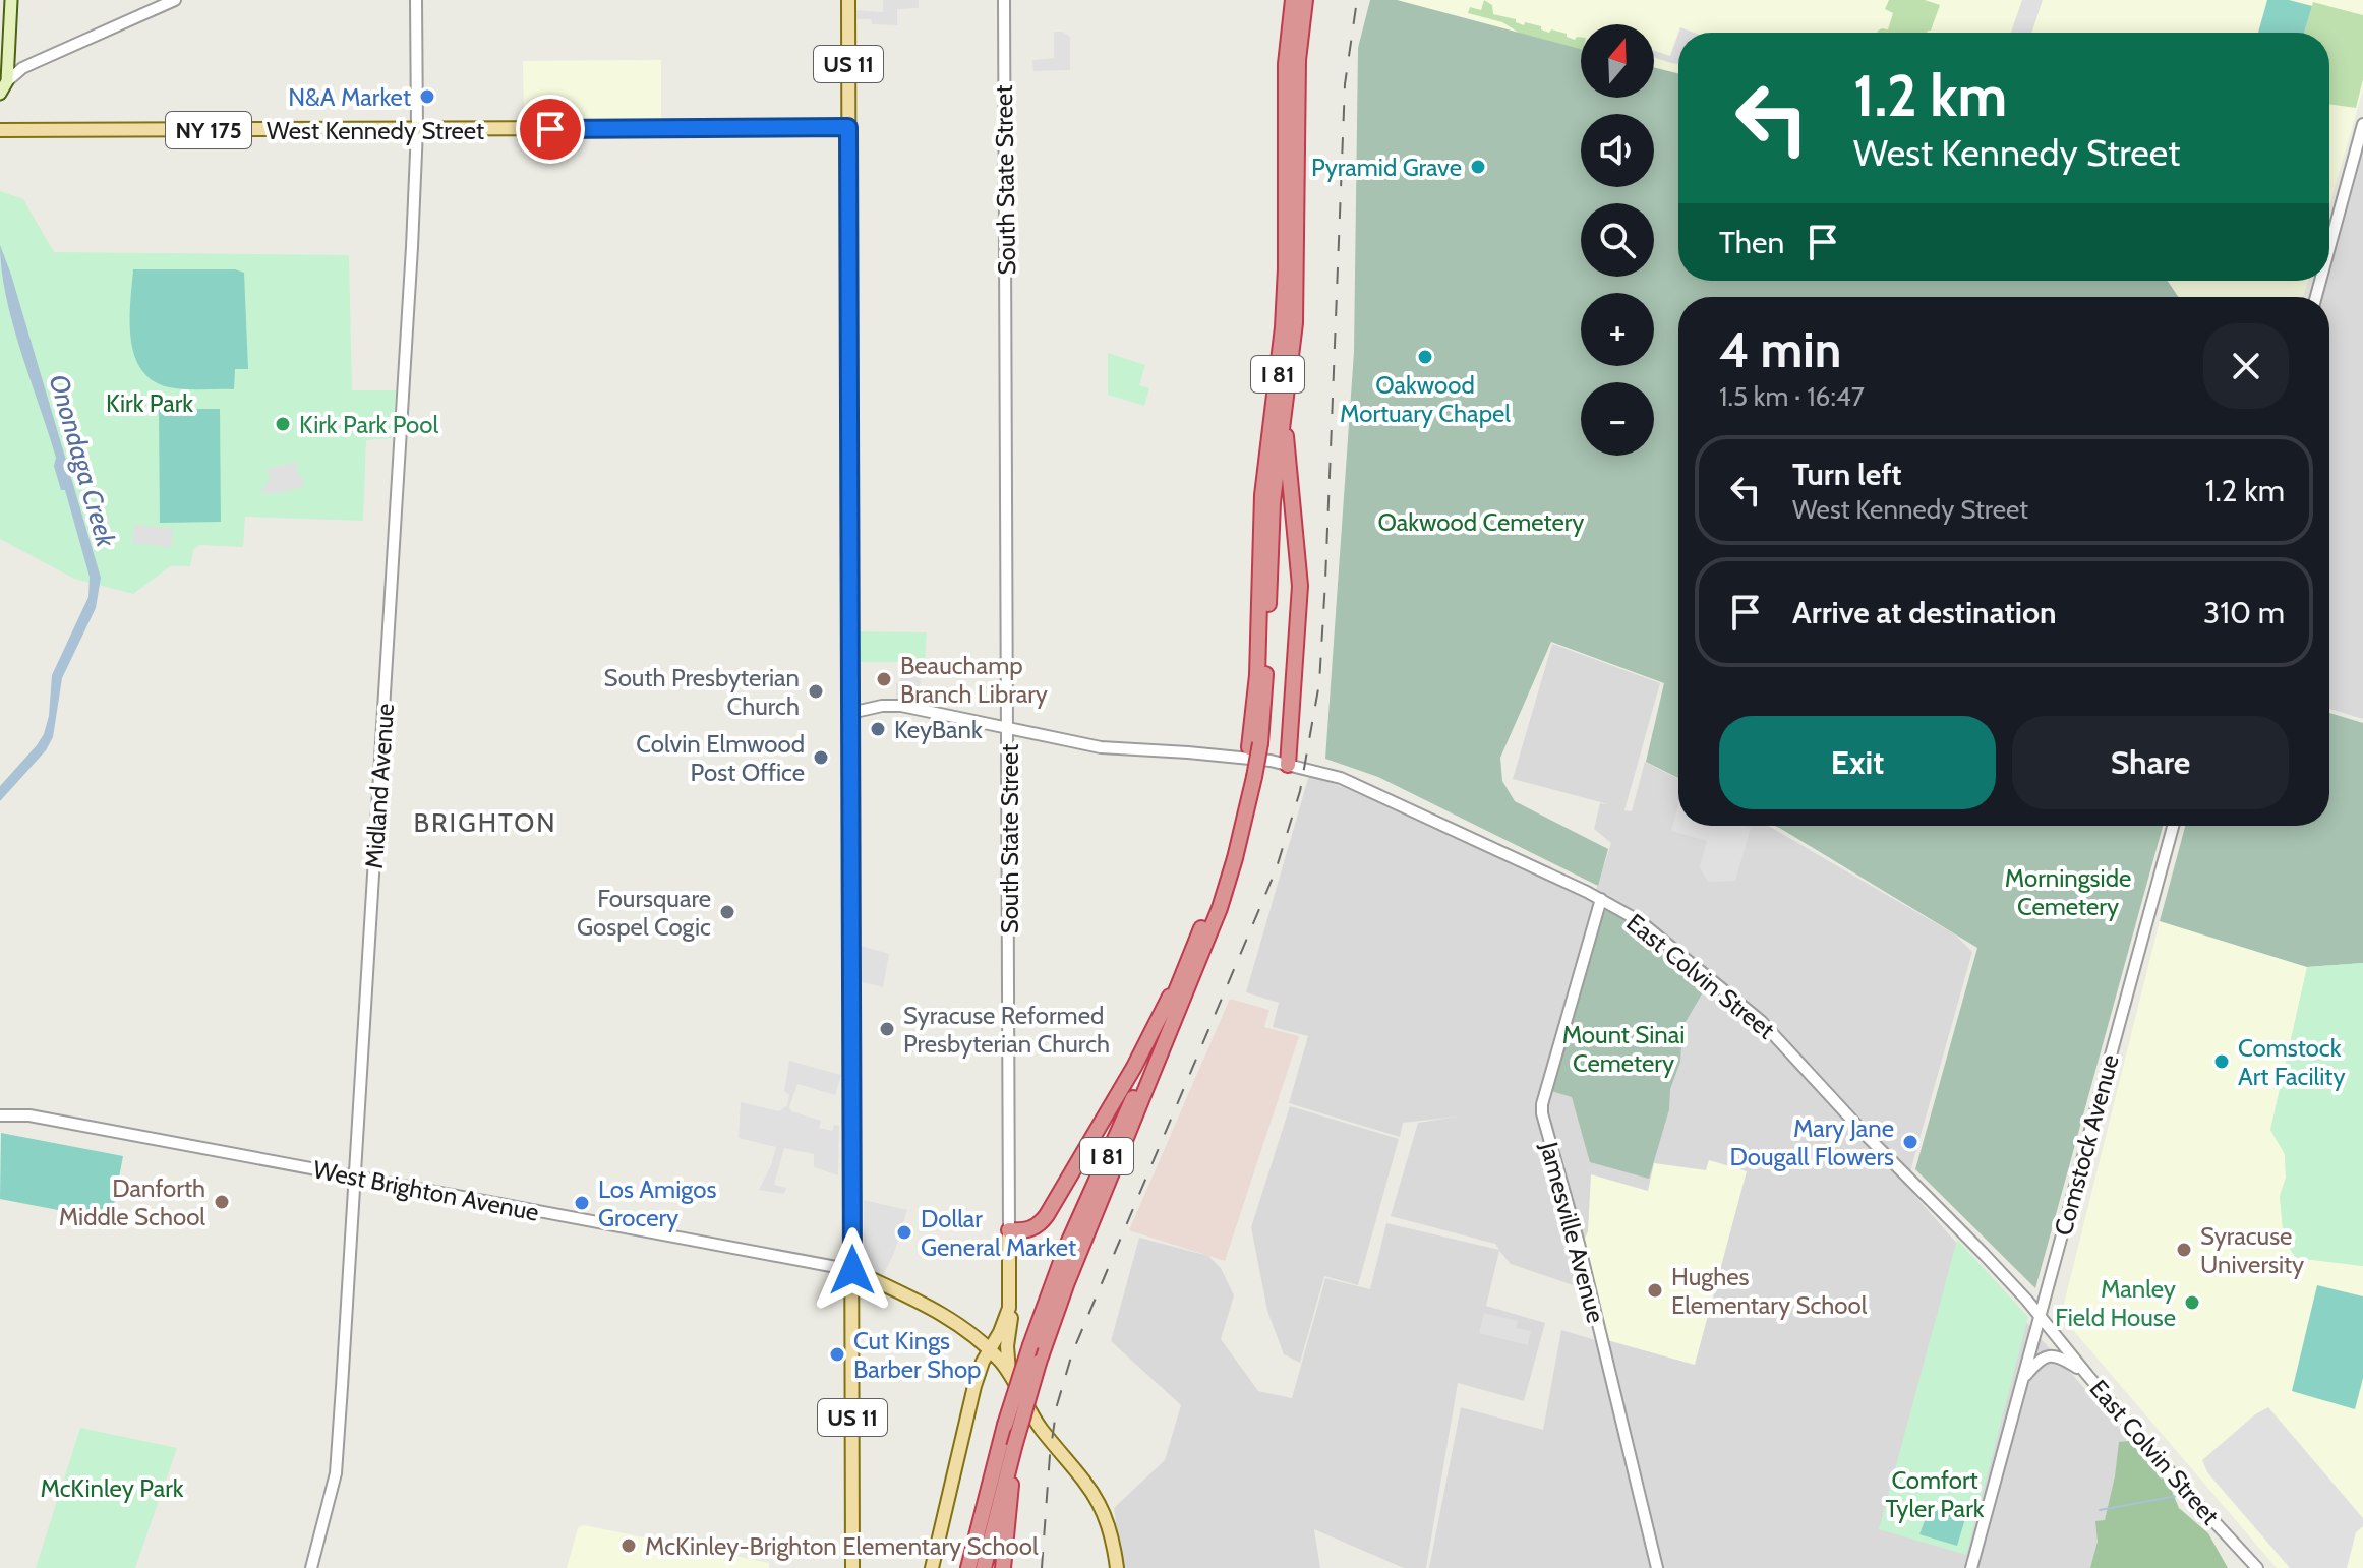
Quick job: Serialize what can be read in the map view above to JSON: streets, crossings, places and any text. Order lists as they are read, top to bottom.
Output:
{
  "streets": {
    "highway": ["I 81"],
    "main road": [
      "US 11",
      "NY 175",
      "West Kennedy Street",
      "South State Street"
    ],
    "street": [
      "Midland Avenue",
      "East Colvin Street",
      "Comstock Avenue",
      "West Brighton Avenue",
      "Jamesville Avenue"
    ]
  },
  "crossings": [
    ["US 11", "West Kennedy Street"],
    ["US 11", "East Colvin Street"],
    ["US 11", "West Brighton Avenue"],
    ["West Kennedy Street", "Midland Avenue"],
    ["South State Street", "East Colvin Street"],
    ["Midland Avenue", "West Brighton Avenue"],
    ["East Colvin Street", "Comstock Avenue"],
    ["East Colvin Street", "Jamesville Avenue"]
  ],
  "districts": ["BRIGHTON"],
  "water": ["Onondaga Creek"],
  "parks": [
    "Kirk Park",
    "Oakwood Cemetery",
    "Morningside Cemetery",
    "Mount Sinai Cemetery",
    "Comfort Tyler Park",
    "McKinley Park"
  ],
  "places": [
    "N&A Market",
    "Pyramid Grave",
    "Oakwood Mortuary Chapel",
    "Kirk Park Pool",
    "Beauchamp Branch Library",
    "South Presbyterian Church",
    "KeyBank",
    "Colvin Elmwood Post Office",
    "Foursquare Gospel Cogic",
    "Syracuse Reformed Presbyterian Church",
    "Comstock Art Facility",
    "Mary Jane Dougall Flowers",
    "Danforth Middle School",
    "Los Amigos Grocery",
    "Dollar General Market",
    "Syracuse University",
    "Hughes Elementary School",
    "Manley Field House",
    "Cut Kings Barber Shop",
    "McKinley-Brighton Elementary School"
  ],
  "north": "top",
  "page": {
    "map_buttons": ["+", "−"],
    "turn": ["1.2 km", "West Kennedy Street"],
    "then": "Then",
    "heading": ["4 min", "1.5 km · 16:47"],
    "list": [
      {
        "name": "Turn left",
        "note": "West Kennedy Street",
        "value": "1.2 km"
      },
      {
        "name": "Arrive at destination",
        "value": "310 m"
      }
    ],
    "buttons": ["Exit", "Share"]
  }
}
